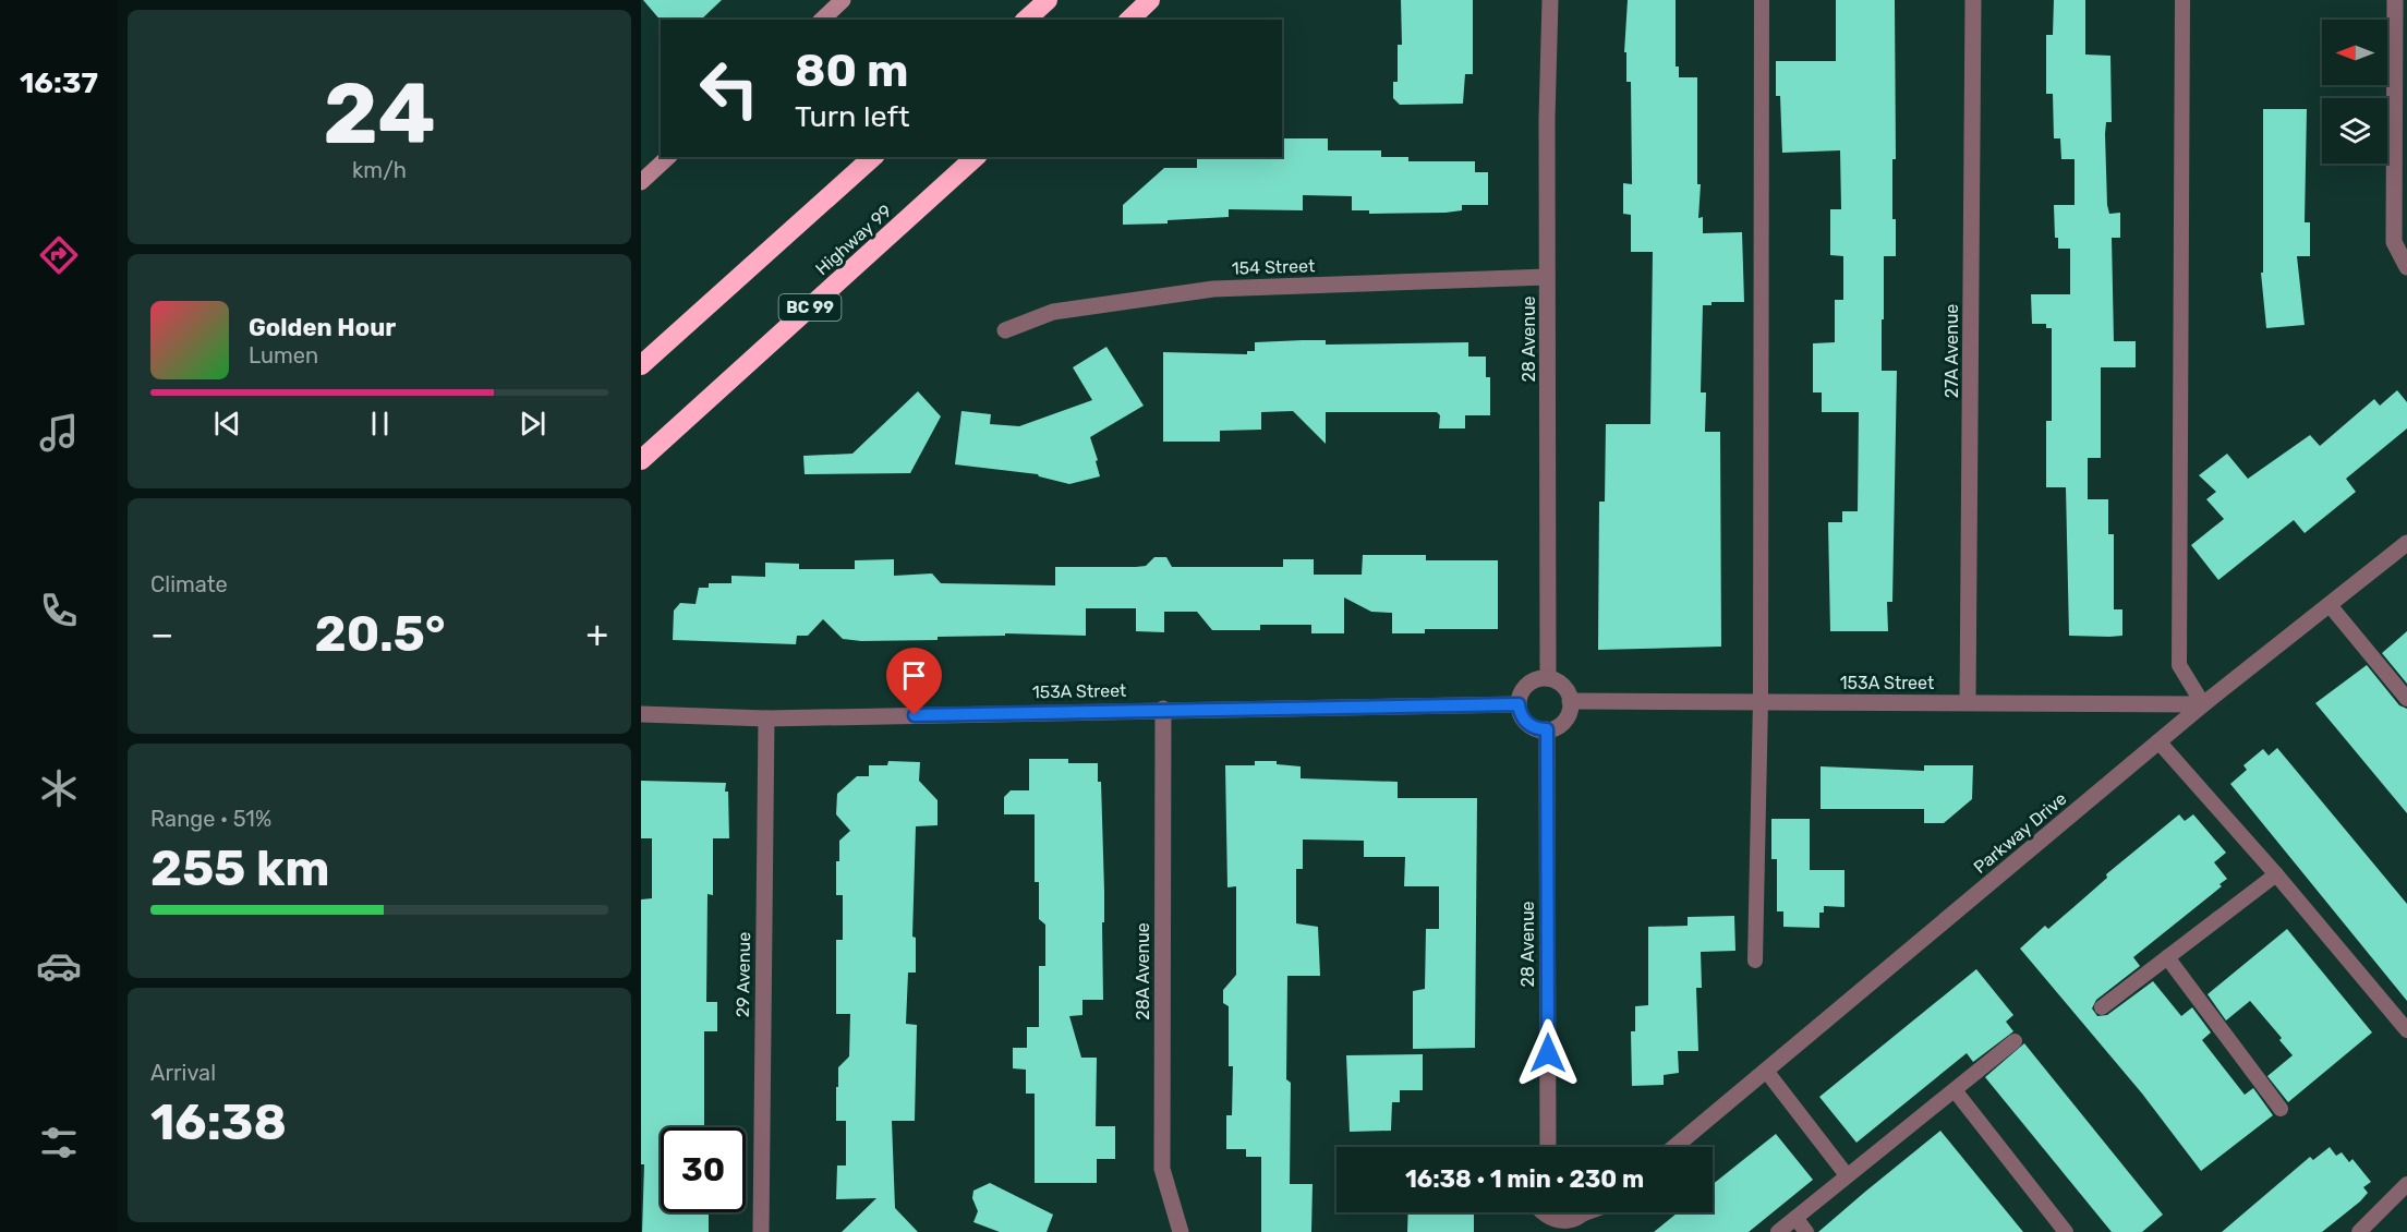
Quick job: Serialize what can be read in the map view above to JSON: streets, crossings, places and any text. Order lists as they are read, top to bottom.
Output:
{
  "streets": {
    "highway": ["Highway 99", "BC 99"],
    "street": [
      "154 Street",
      "28 Avenue",
      "27A Avenue",
      "153A Street",
      "Parkway Drive",
      "28A Avenue",
      "29 Avenue"
    ]
  },
  "crossings": [
    ["154 Street", "28 Avenue"],
    ["28 Avenue", "153A Street"],
    ["27A Avenue", "153A Street"],
    ["153A Street", "Parkway Drive"],
    ["153A Street", "28A Avenue"],
    ["153A Street", "29 Avenue"]
  ],
  "north": "left",
  "page": {
    "tabs": "16:37",
    "tile": [
      ["24", "km/h"],
      "Climate",
      ["Range · 51%", "255 km"],
      ["Arrival", "16:38"]
    ],
    "turn": ["80 m", "Turn left"],
    "song": ["Golden Hour", "Lumen"],
    "heat": ["−", "20.5°", "+"],
    "limit": "30",
    "trip": "16:38 · 1 min · 230 m"
  }
}
